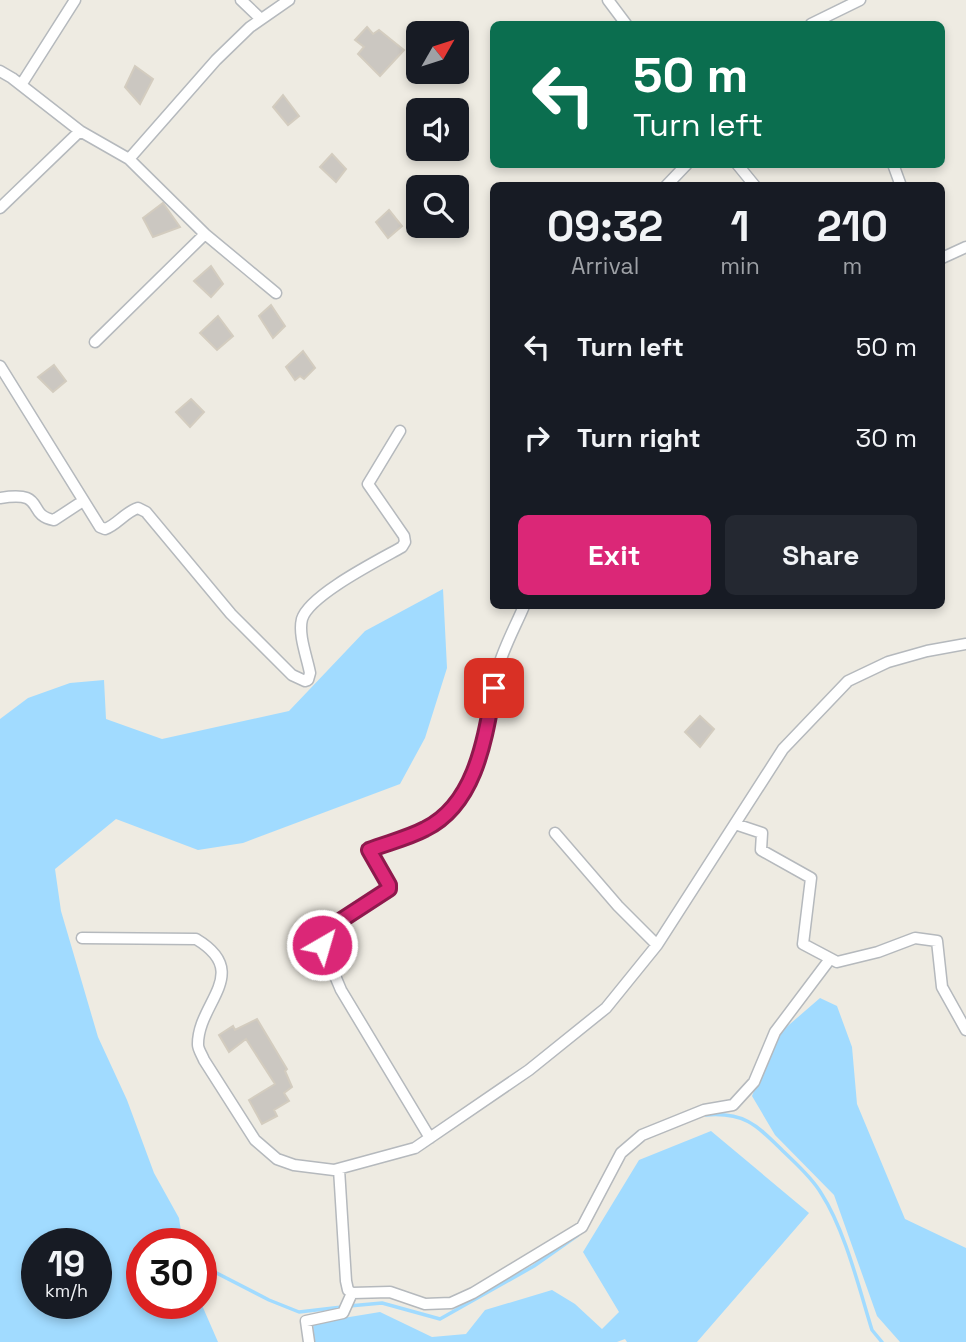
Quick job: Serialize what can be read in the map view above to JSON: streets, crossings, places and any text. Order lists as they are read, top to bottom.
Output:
{
  "north": "top right",
  "page": {
    "turn": ["50 m", "Turn left"],
    "eta": [
      "09:32",
      "Arrival",
      "1",
      "min",
      "210",
      "m"
    ],
    "list": [
      {
        "name": "Turn left",
        "value": "50 m"
      },
      {
        "name": "Turn right",
        "value": "30 m"
      }
    ],
    "buttons": ["Exit", "Share"],
    "speed": "19 km/h",
    "limit": "30"
  }
}
